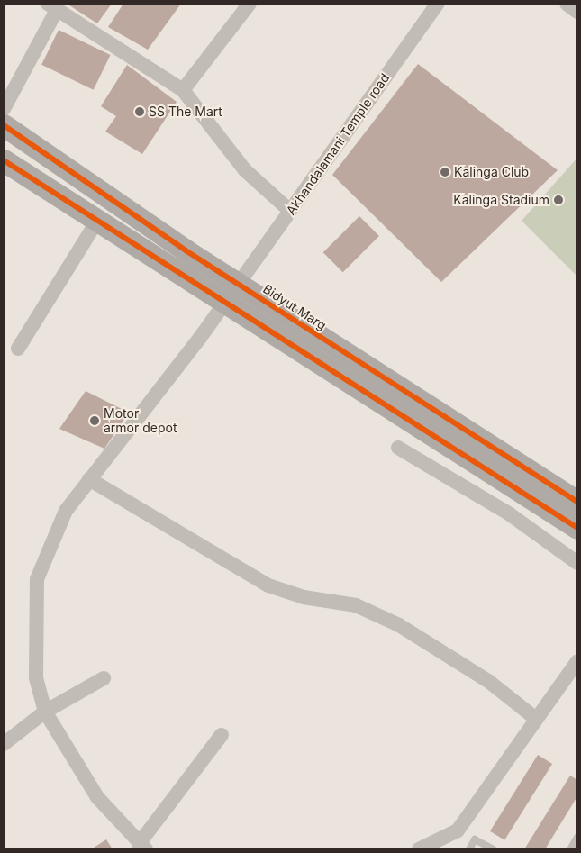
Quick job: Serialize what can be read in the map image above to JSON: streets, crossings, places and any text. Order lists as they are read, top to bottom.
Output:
{
  "streets": {
    "main road": ["Bidyut Marg"],
    "street": ["Akhandalamani Temple road"]
  },
  "crossings": [
    ["Akhandalamani Temple road", "Bidyut Marg"]
  ],
  "places": [
    "SS The Mart",
    "Kalinga Club",
    "Kalinga Stadium",
    "Motor armor depot"
  ]
}
